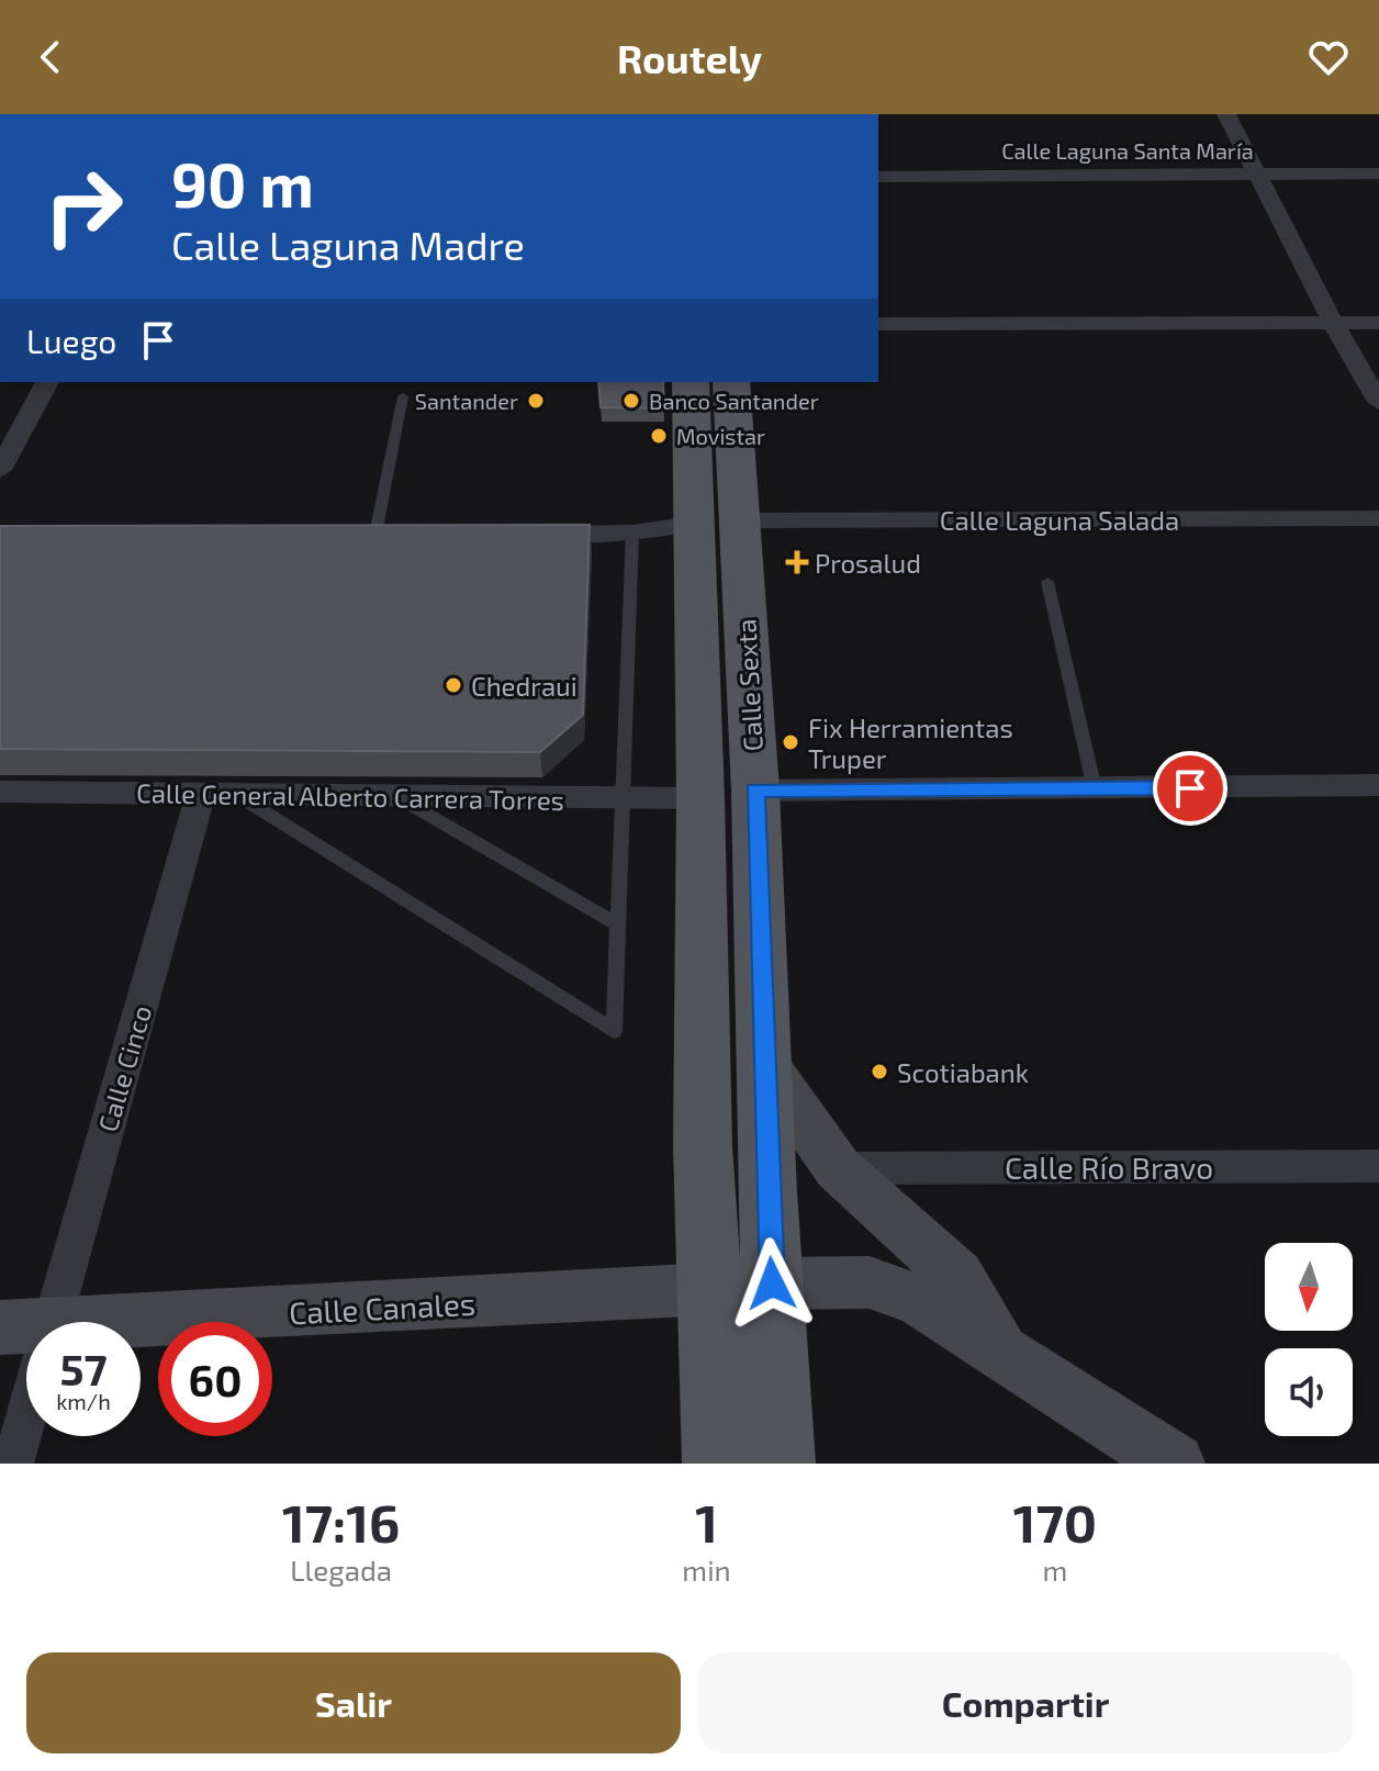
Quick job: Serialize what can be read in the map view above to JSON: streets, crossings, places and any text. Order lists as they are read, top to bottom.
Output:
{
  "streets": {
    "main road": ["Calle Sexta", "Calle Canales"],
    "street": [
      "Calle Laguna Santa María",
      "Calle Laguna Salada",
      "Calle General Alberto Carrera Torres",
      "Calle Cinco",
      "Calle Río Bravo"
    ]
  },
  "crossings": [
    ["Calle Laguna Salada", "Calle Sexta"],
    ["Calle Sexta", "Calle General Alberto Carrera Torres"],
    ["Calle Sexta", "Calle Canales"],
    ["Calle General Alberto Carrera Torres", "Calle Cinco"]
  ],
  "places": {
    "other": [
      "Santander",
      "Banco Santander",
      "Movistar",
      "Chedraui",
      "Fix Herramientas Truper",
      "Scotiabank"
    ],
    "health": ["Prosalud"]
  },
  "north": "bottom",
  "page": {
    "header": "Routely",
    "turn": ["90 m", "Calle Laguna Madre"],
    "then": "Luego",
    "speed": "57 km/h",
    "limit": "60",
    "eta": [
      "17:16",
      "Llegada",
      "1",
      "min",
      "170",
      "m"
    ],
    "buttons": ["Salir", "Compartir"]
  }
}
